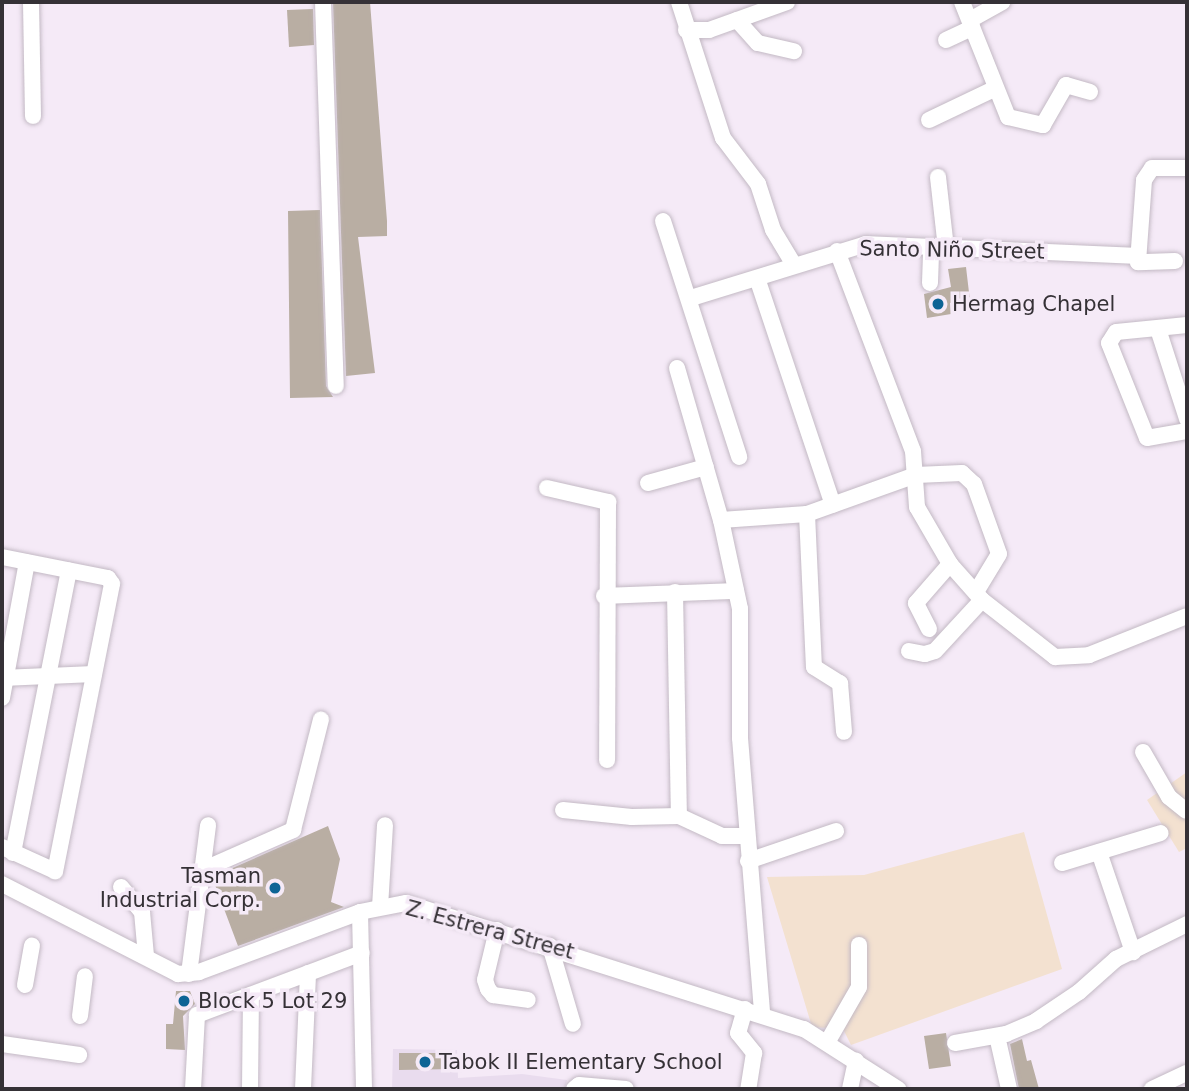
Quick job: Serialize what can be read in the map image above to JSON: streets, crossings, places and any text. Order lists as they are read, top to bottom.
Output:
{
  "streets": {
    "street": ["Santo Niño Street", "Z. Estrera Street"]
  },
  "places": [
    "Hermag Chapel",
    "Tasman Industrial Corp.",
    "Block 5 Lot 29",
    "Tabok II Elementary School"
  ]
}
